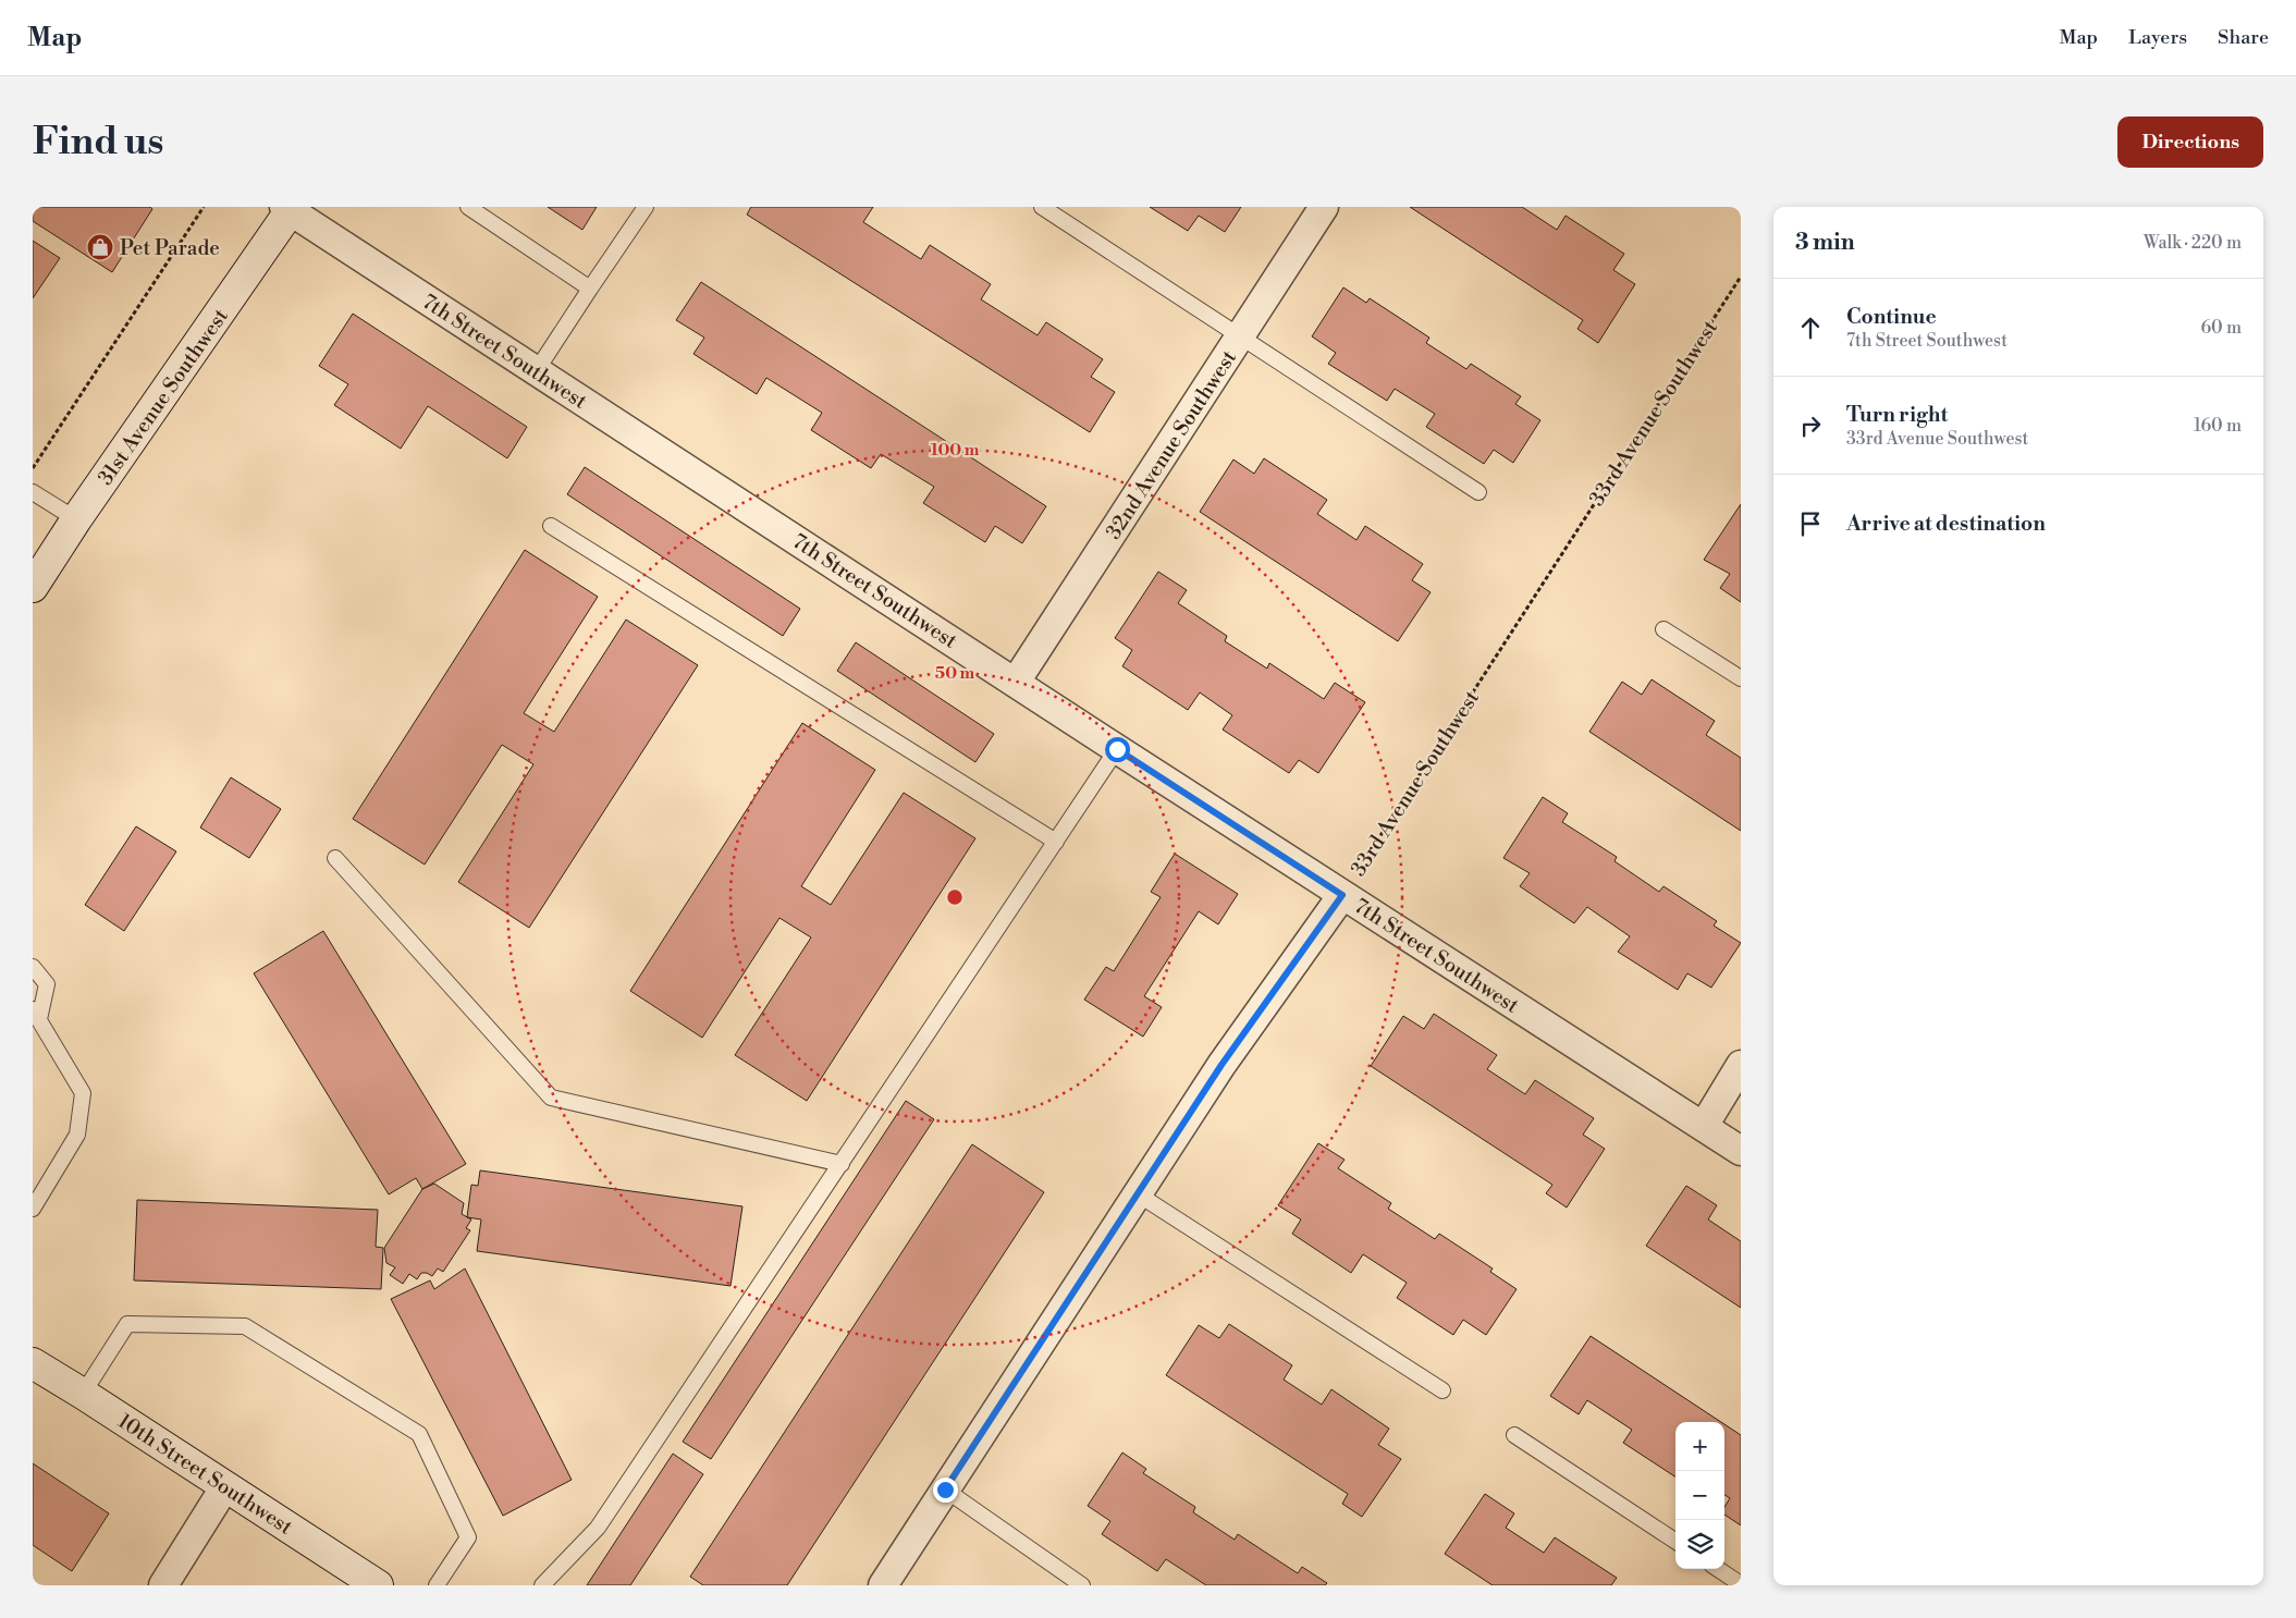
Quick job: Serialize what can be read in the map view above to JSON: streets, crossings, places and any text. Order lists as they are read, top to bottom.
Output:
{
  "streets": {
    "street": [
      "7th Street Southwest",
      "31st Avenue Southwest",
      "33rd Avenue Southwest",
      "32nd Avenue Southwest",
      "10th Street Southwest"
    ]
  },
  "crossings": [
    ["7th Street Southwest", "31st Avenue Southwest"],
    ["7th Street Southwest", "33rd Avenue Southwest"],
    ["7th Street Southwest", "32nd Avenue Southwest"]
  ],
  "places": {
    "shop": ["Pet Parade"]
  },
  "page": {
    "header": "Map",
    "nav": ["Map", "Layers", "Share"],
    "buttons": "Directions",
    "title": "Find us",
    "heading": ["3 min", "Walk · 220 m"],
    "list": [
      ["Continue", "7th Street Southwest", "60 m"],
      ["Turn right", "33rd Avenue Southwest", "160 m"],
      "Arrive at destination"
    ],
    "map_buttons": ["+", "−"]
  },
  "rings": ["100 m", "50 m"]
}
